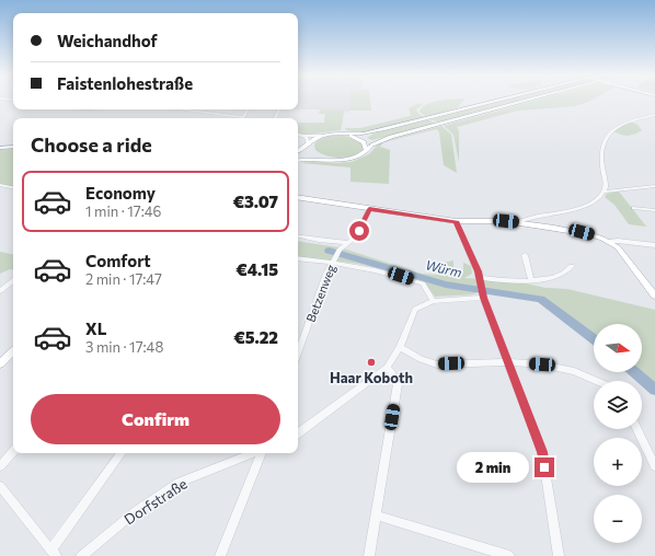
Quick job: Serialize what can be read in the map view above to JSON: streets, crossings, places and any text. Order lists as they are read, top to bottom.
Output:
{
  "streets": {
    "street": ["Betzenweg", "Dorfstraße"]
  },
  "water": ["Würm"],
  "places": ["Haar Koboth"],
  "north": "right",
  "page": {
    "banner": ["Weichandhof", "Faistenlohestraße"],
    "heading": "Choose a ride",
    "list": [
      {
        "name": "Economy",
        "note": "1 min · 17:46",
        "value": "€3.07"
      },
      {
        "name": "Comfort",
        "note": "2 min · 17:47",
        "value": "€4.15"
      },
      {
        "name": "XL",
        "note": "3 min · 17:48",
        "value": "€5.22"
      }
    ],
    "map_buttons": ["+", "−"],
    "buttons": "Confirm",
    "bubble": "2 min"
  }
}
